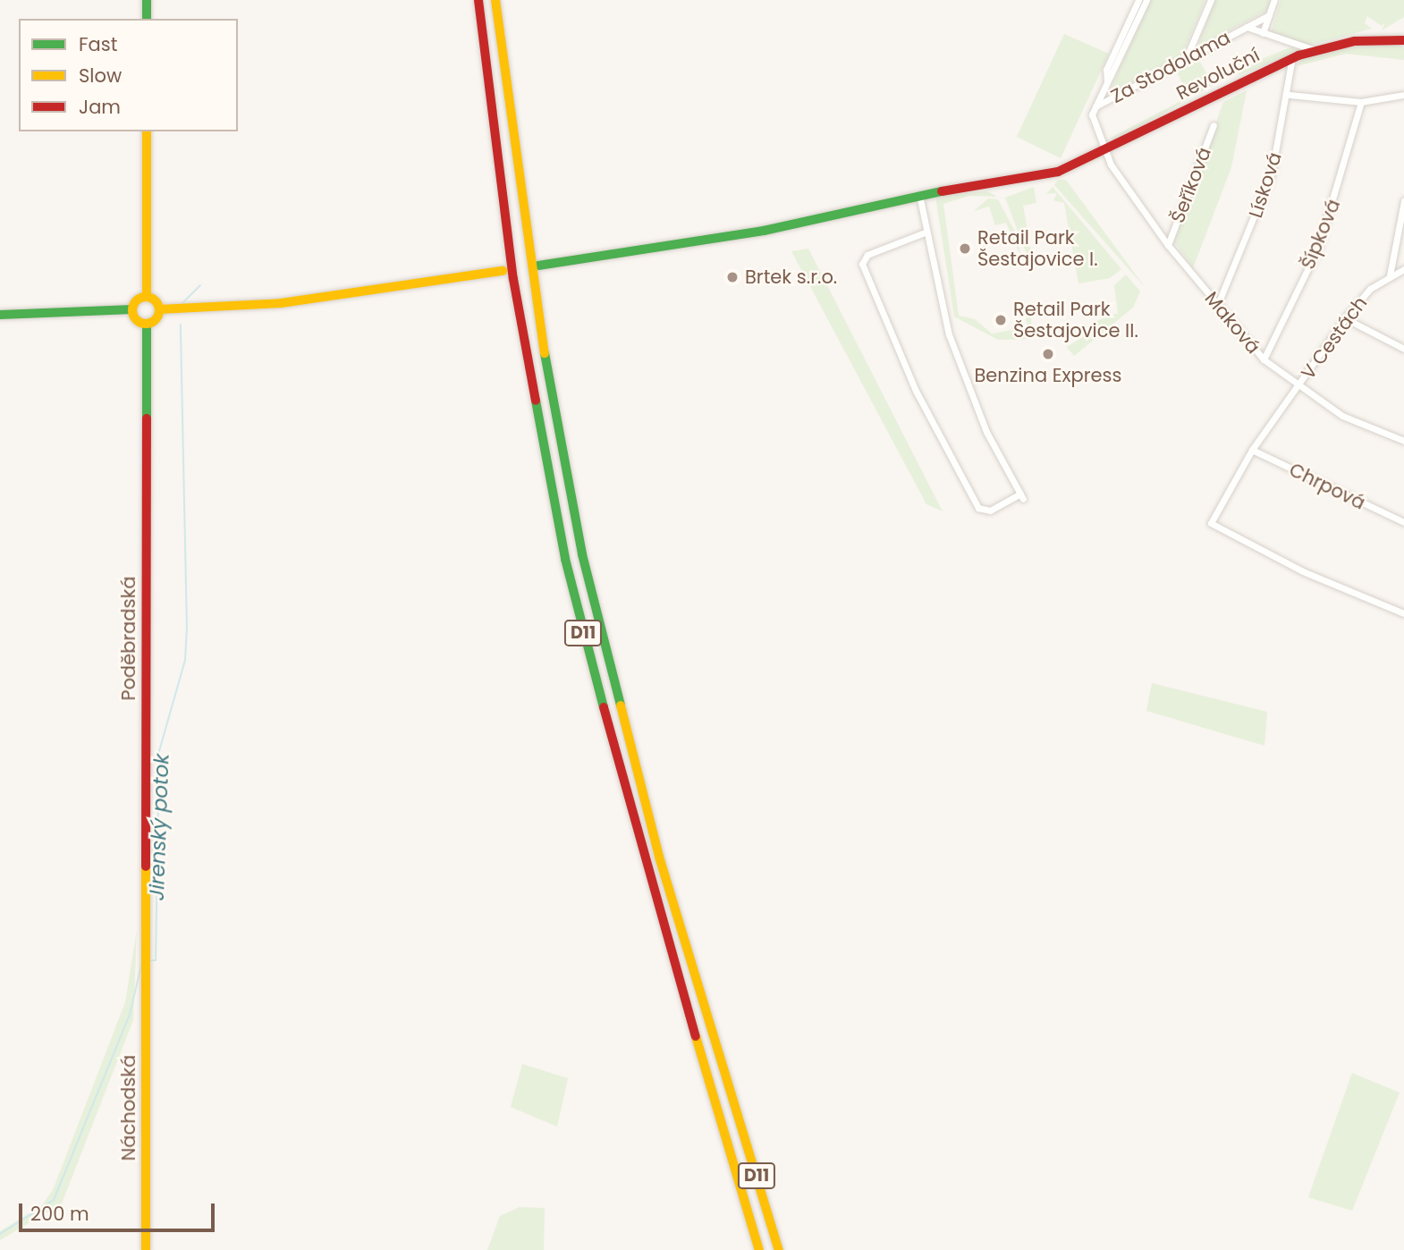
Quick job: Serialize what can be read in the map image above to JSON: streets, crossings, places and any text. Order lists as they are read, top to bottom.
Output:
{
  "streets": {
    "main road": [
      "Revoluční",
      "D11",
      "Poděbradská",
      "Náchodská"
    ],
    "street": [
      "Za Stodolama",
      "Šeříková",
      "Lísková",
      "Šípková",
      "Maková",
      "V Cestách",
      "Chrpová"
    ]
  },
  "crossings": [
    ["Za Stodolama", "Revoluční"],
    ["Za Stodolama", "Maková"],
    ["Revoluční", "Lísková"],
    ["Revoluční", "Maková"],
    ["Šeříková", "Maková"],
    ["Lísková", "Maková"],
    ["Šípková", "Maková"],
    ["Maková", "V Cestách"],
    ["V Cestách", "Chrpová"],
    ["Poděbradská", "Náchodská"]
  ],
  "water": ["Jirenský potok"],
  "places": [
    "Retail Park Šestajovice I.",
    "Brtek s.r.o.",
    "Retail Park Šestajovice II.",
    "Benzina Express"
  ],
  "legend": ["Fast", "Slow", "Jam"],
  "scale_bar": "200 m"
}
